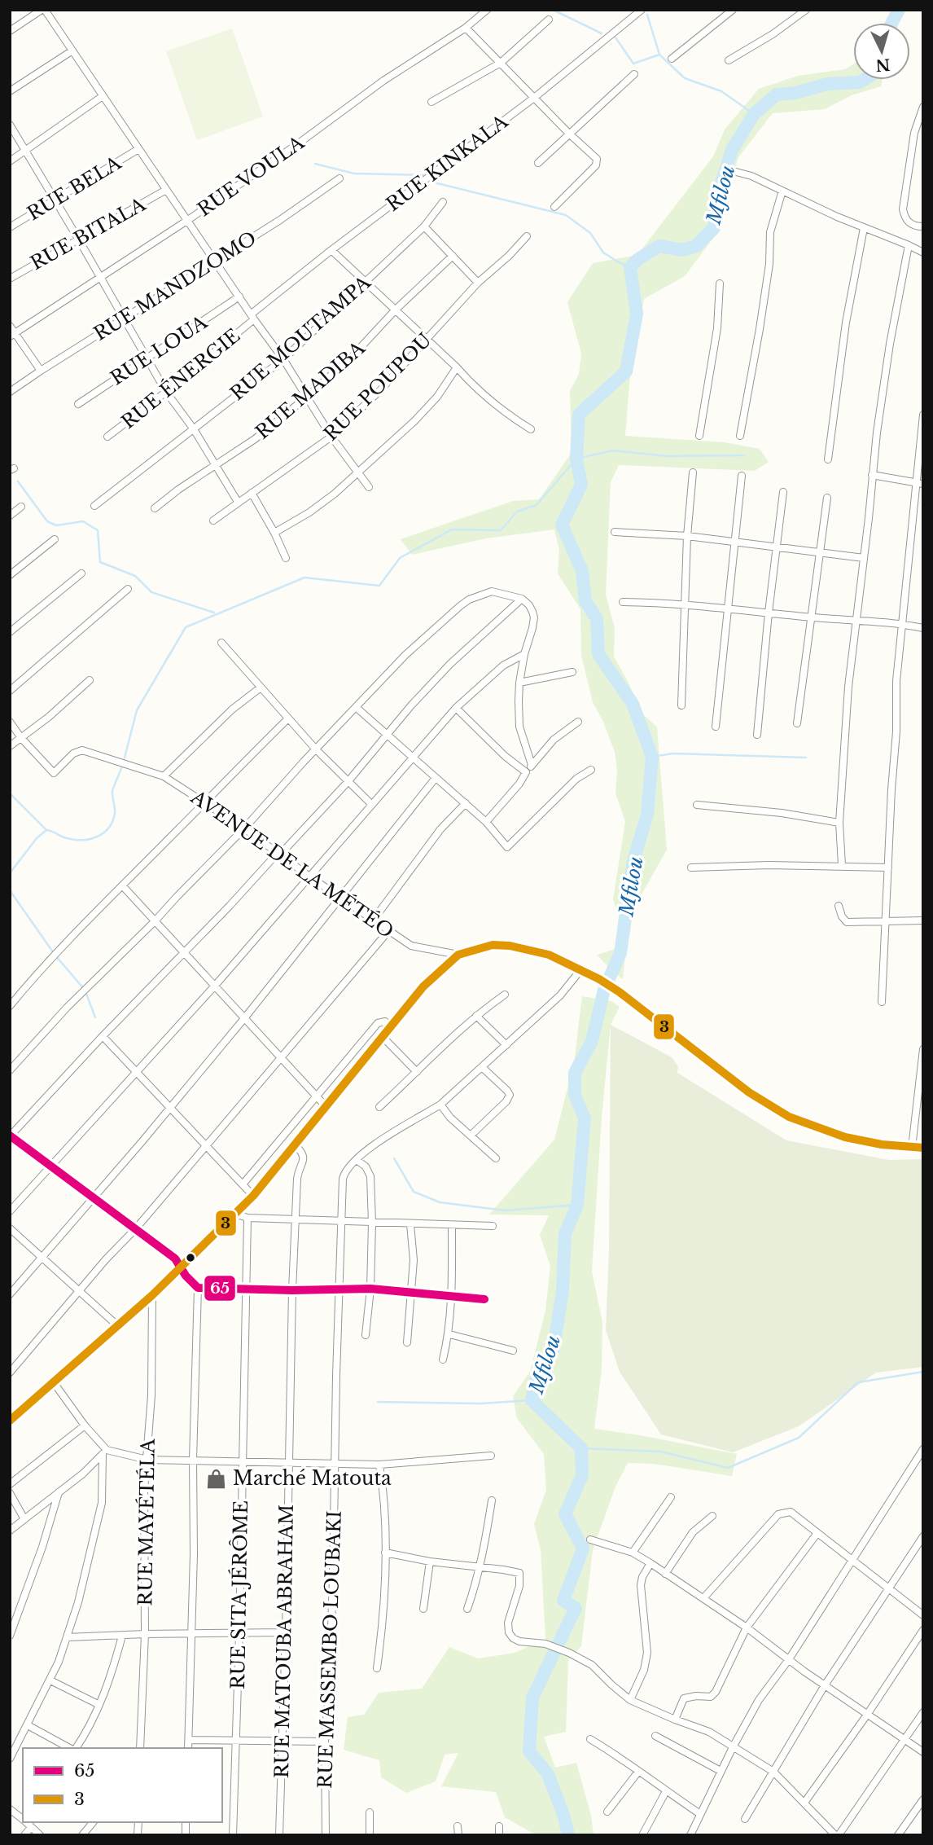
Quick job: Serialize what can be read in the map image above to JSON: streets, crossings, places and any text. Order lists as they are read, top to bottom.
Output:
{
  "streets": {
    "street": [
      "RUE KINKALA",
      "RUE VOULA",
      "RUE BELA",
      "RUE BITALA",
      "RUE MANDZOMO",
      "RUE MOUTAMPA",
      "RUE LOUA",
      "RUE ÉNERGIE",
      "RUE POUPOU",
      "RUE MADIBA",
      "AVENUE DE LA MÉTÉO",
      "RUE MAYÉTÉLA",
      "RUE SITA JÉRÔME",
      "RUE MATOUBA ABRAHAM",
      "RUE MASSEMBO LOUBAKI"
    ]
  },
  "crossings": [
    ["RUE KINKALA", "RUE ÉNERGIE"]
  ],
  "water": ["Mfilou"],
  "places": {
    "shop": ["Marché Matouta"]
  },
  "lines": ["transit line 3", "transit line 65"],
  "legend": ["65", "3"],
  "north": "bottom"
}
